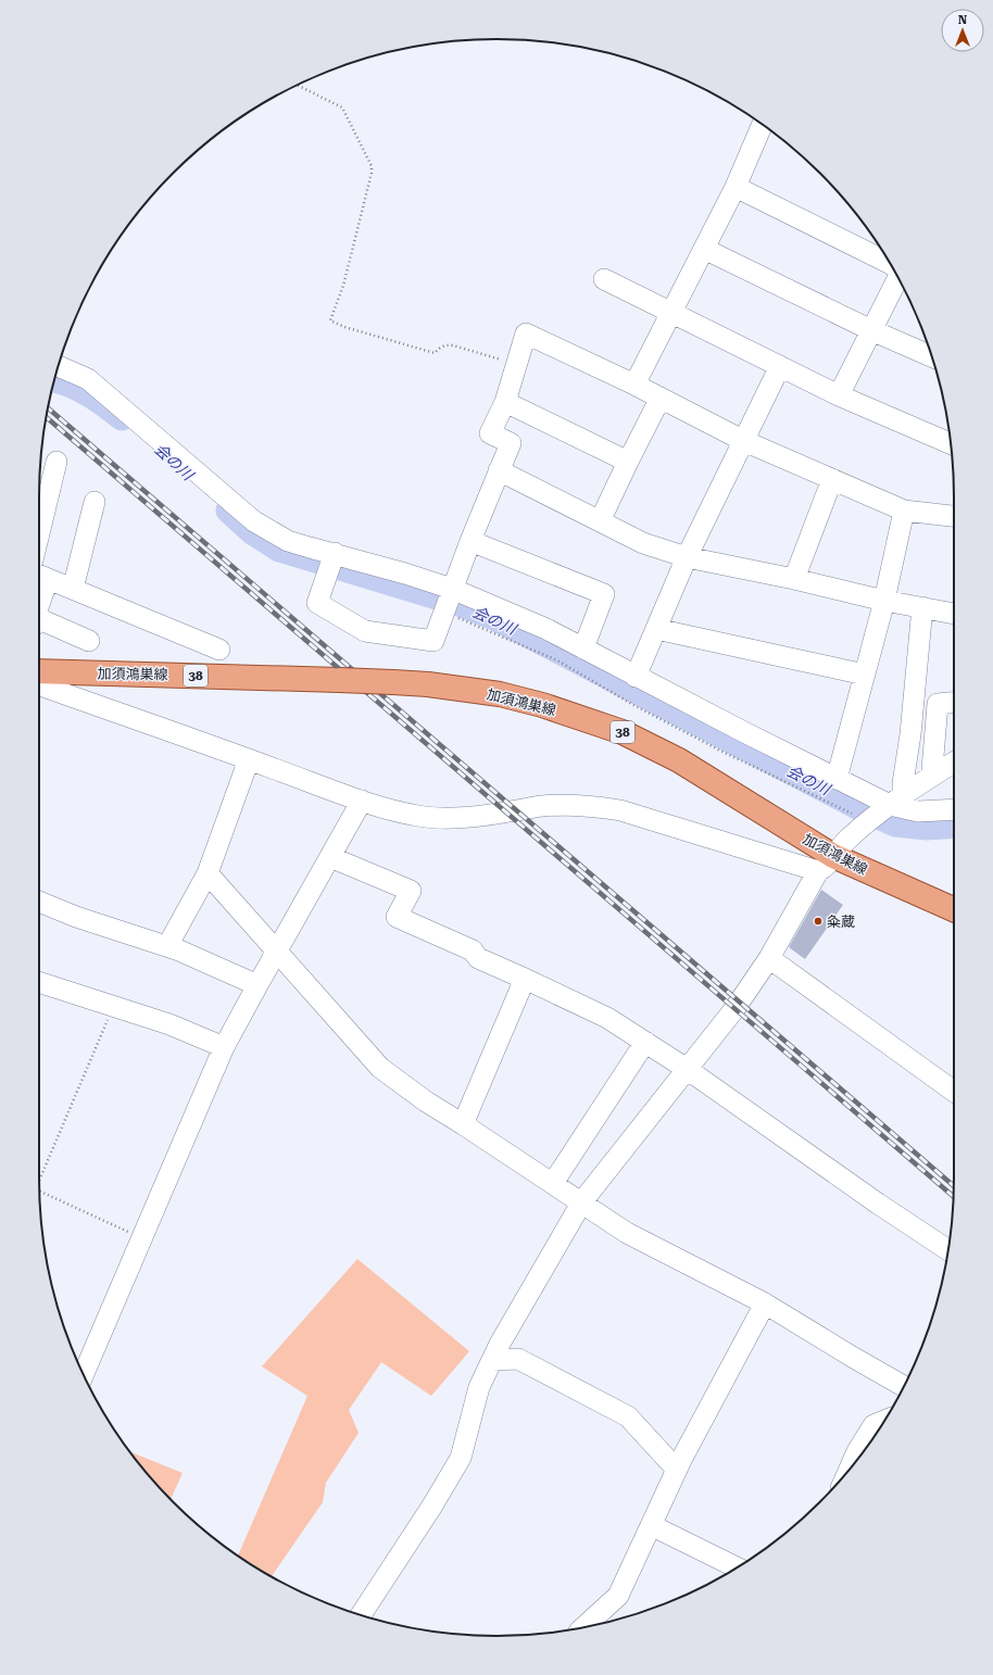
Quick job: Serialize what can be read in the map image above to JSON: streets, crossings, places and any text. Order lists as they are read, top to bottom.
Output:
{
  "streets": {
    "main road": ["加須鴻巣線", "38"]
  },
  "water": ["会の川"],
  "places": ["粂蔵"],
  "north": "top"
}
